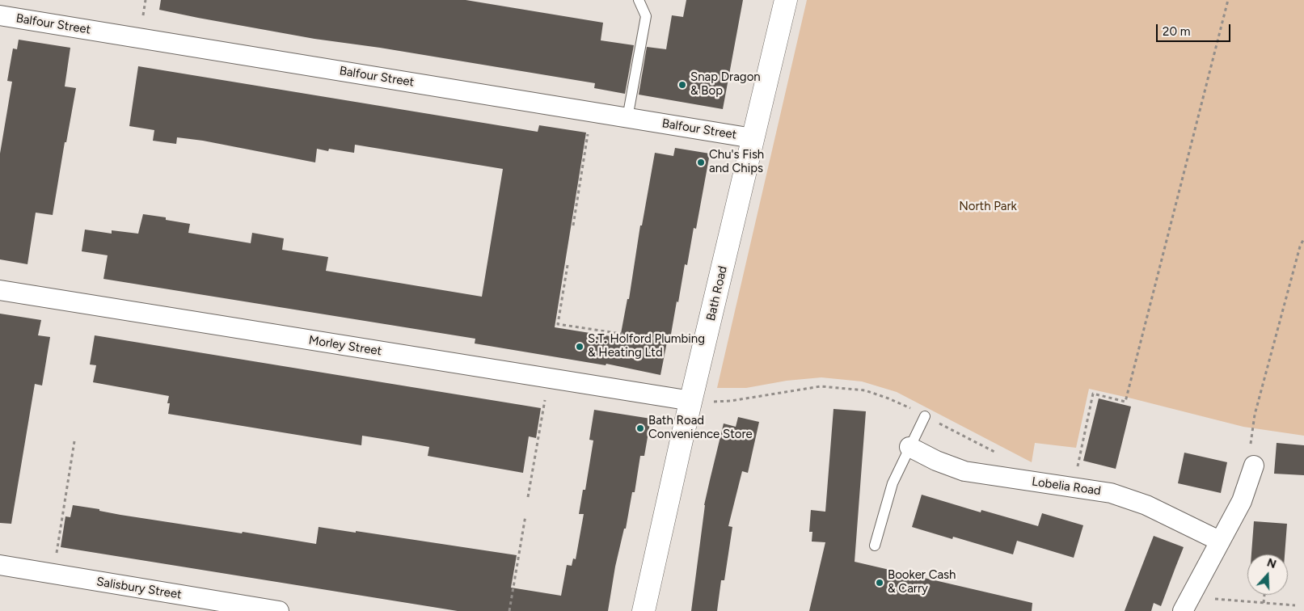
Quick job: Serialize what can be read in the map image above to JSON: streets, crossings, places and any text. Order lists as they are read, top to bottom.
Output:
{
  "streets": {
    "street": [
      "Balfour Street",
      "Bath Road",
      "Morley Street",
      "Lobelia Road",
      "Salisbury Street"
    ]
  },
  "crossings": [
    ["Balfour Street", "Bath Road"],
    ["Bath Road", "Morley Street"]
  ],
  "parks": ["North Park"],
  "places": [
    "Snap Dragon & Bop",
    "Chu's Fish and Chips",
    "S.T. Holford Plumbing & Heating Ltd",
    "Bath Road Convenience Store",
    "Booker Cash & Carry"
  ],
  "scale_bar": "20 m",
  "north": "top"
}
